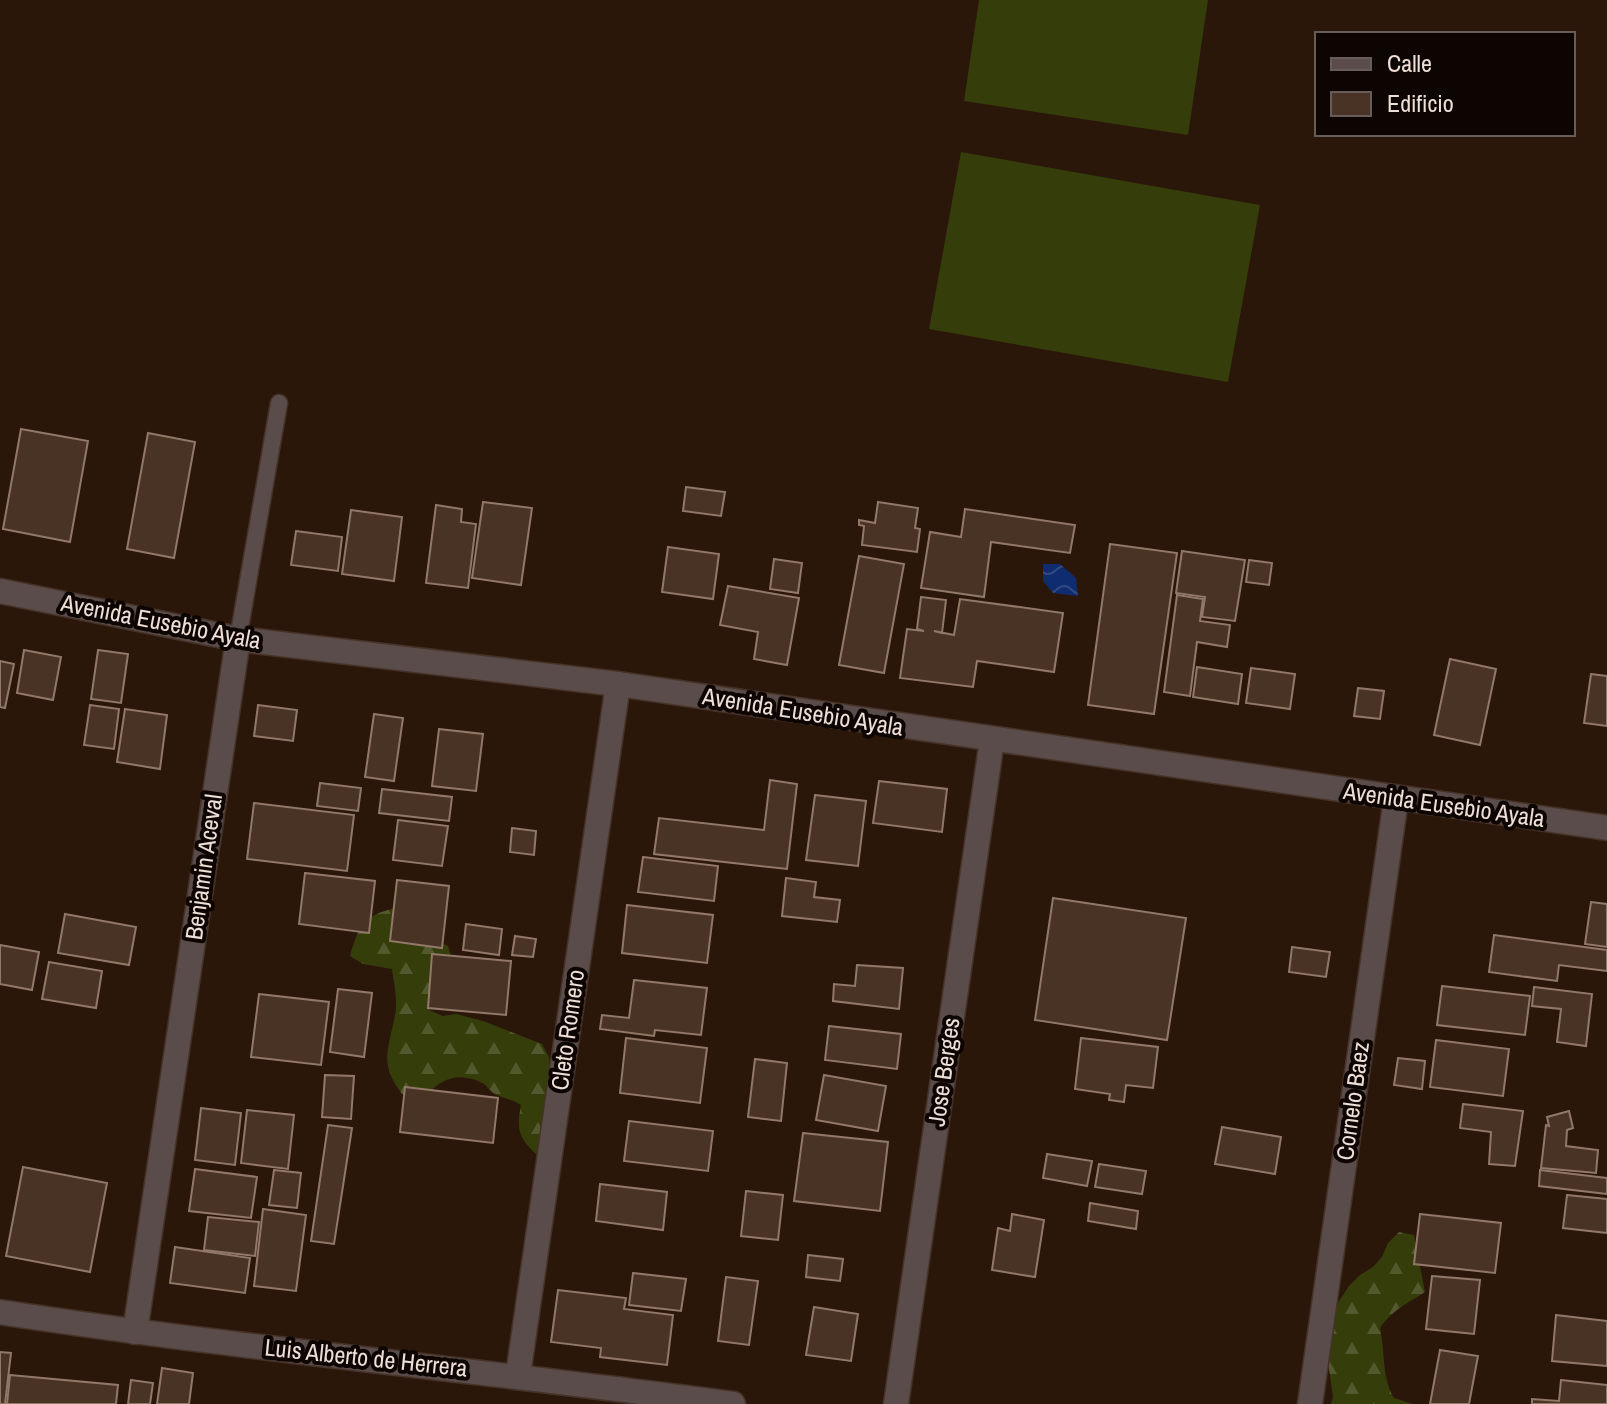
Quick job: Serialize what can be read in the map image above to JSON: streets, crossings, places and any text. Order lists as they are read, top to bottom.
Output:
{
  "streets": {
    "street": [
      "Avenida Eusebio Ayala",
      "Benjamin Aceval",
      "Cleto Romero",
      "Jose Berges",
      "Cornelo Baez",
      "Luis Alberto de Herrera"
    ]
  },
  "crossings": [
    ["Avenida Eusebio Ayala", "Benjamin Aceval"],
    ["Avenida Eusebio Ayala", "Cleto Romero"],
    ["Avenida Eusebio Ayala", "Jose Berges"],
    ["Avenida Eusebio Ayala", "Cornelo Baez"],
    ["Benjamin Aceval", "Luis Alberto de Herrera"],
    ["Cleto Romero", "Luis Alberto de Herrera"]
  ],
  "legend": ["Calle", "Edificio"]
}
